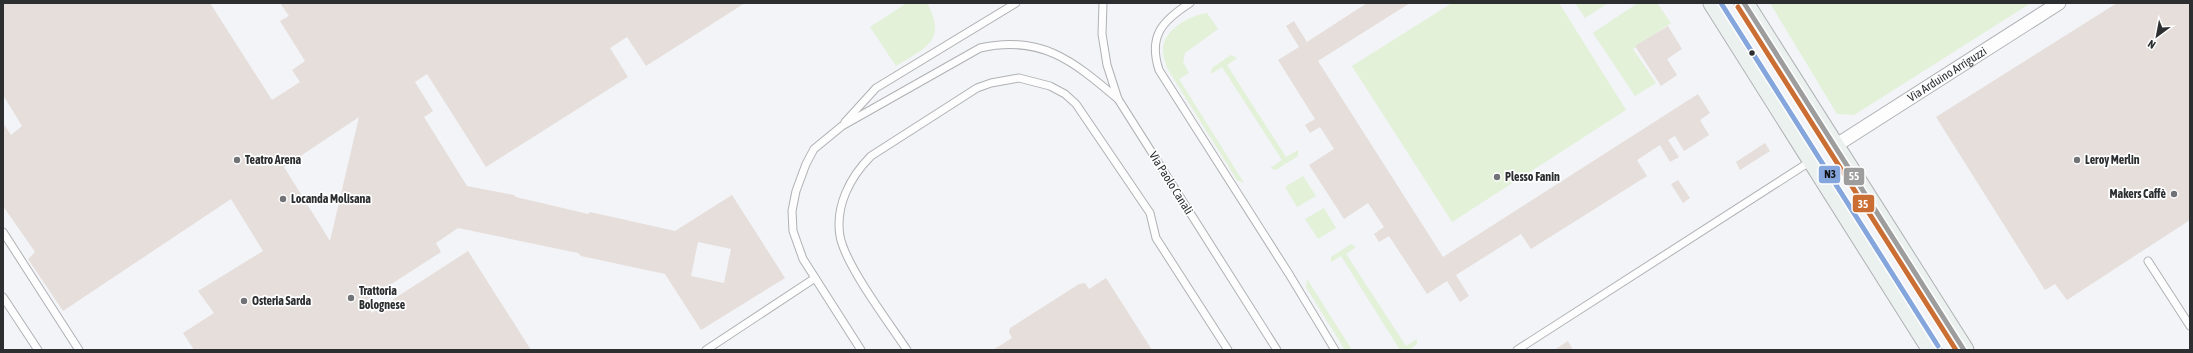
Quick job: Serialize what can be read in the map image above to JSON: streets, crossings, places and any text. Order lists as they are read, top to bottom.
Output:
{
  "streets": {
    "street": ["Via Arduino Arriguzzi"],
    "lane": ["Via Paolo Canali"]
  },
  "places": [
    "Teatro Arena",
    "Leroy Merlin",
    "Plesso Fanin",
    "Makers Caffè",
    "Locanda Molisana",
    "Trattoria Bolognese",
    "Osteria Sarda"
  ],
  "lines": ["transit line 55", "transit line N3", "transit line 35"],
  "north": "bottom left"
}
